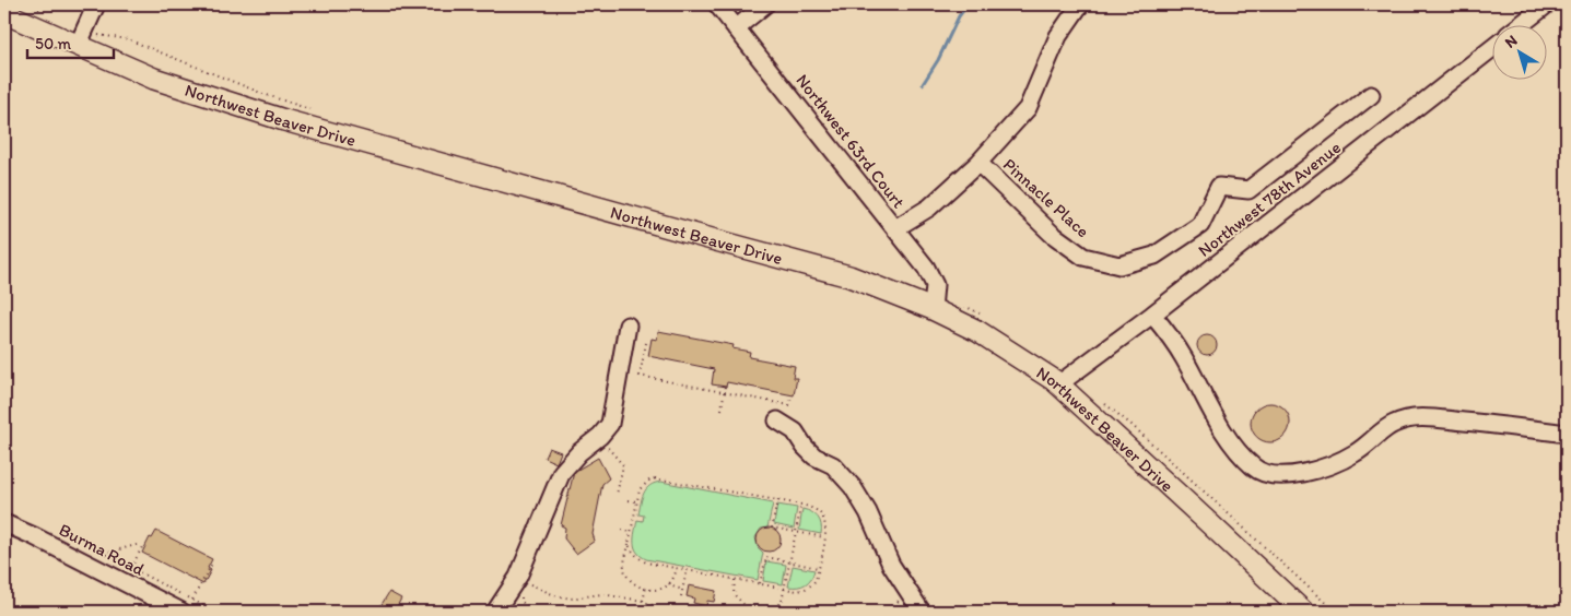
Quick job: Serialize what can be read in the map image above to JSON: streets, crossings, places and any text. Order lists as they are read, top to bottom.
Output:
{
  "streets": {
    "main road": ["Northwest Beaver Drive"],
    "street": [
      "Northwest 63rd Court",
      "Pinnacle Place",
      "Northwest 78th Avenue",
      "Burma Road"
    ]
  },
  "crossings": [
    ["Northwest Beaver Drive", "Northwest 63rd Court"],
    ["Northwest Beaver Drive", "Northwest 78th Avenue"]
  ],
  "scale_bar": "50 m",
  "north": "top left"
}
